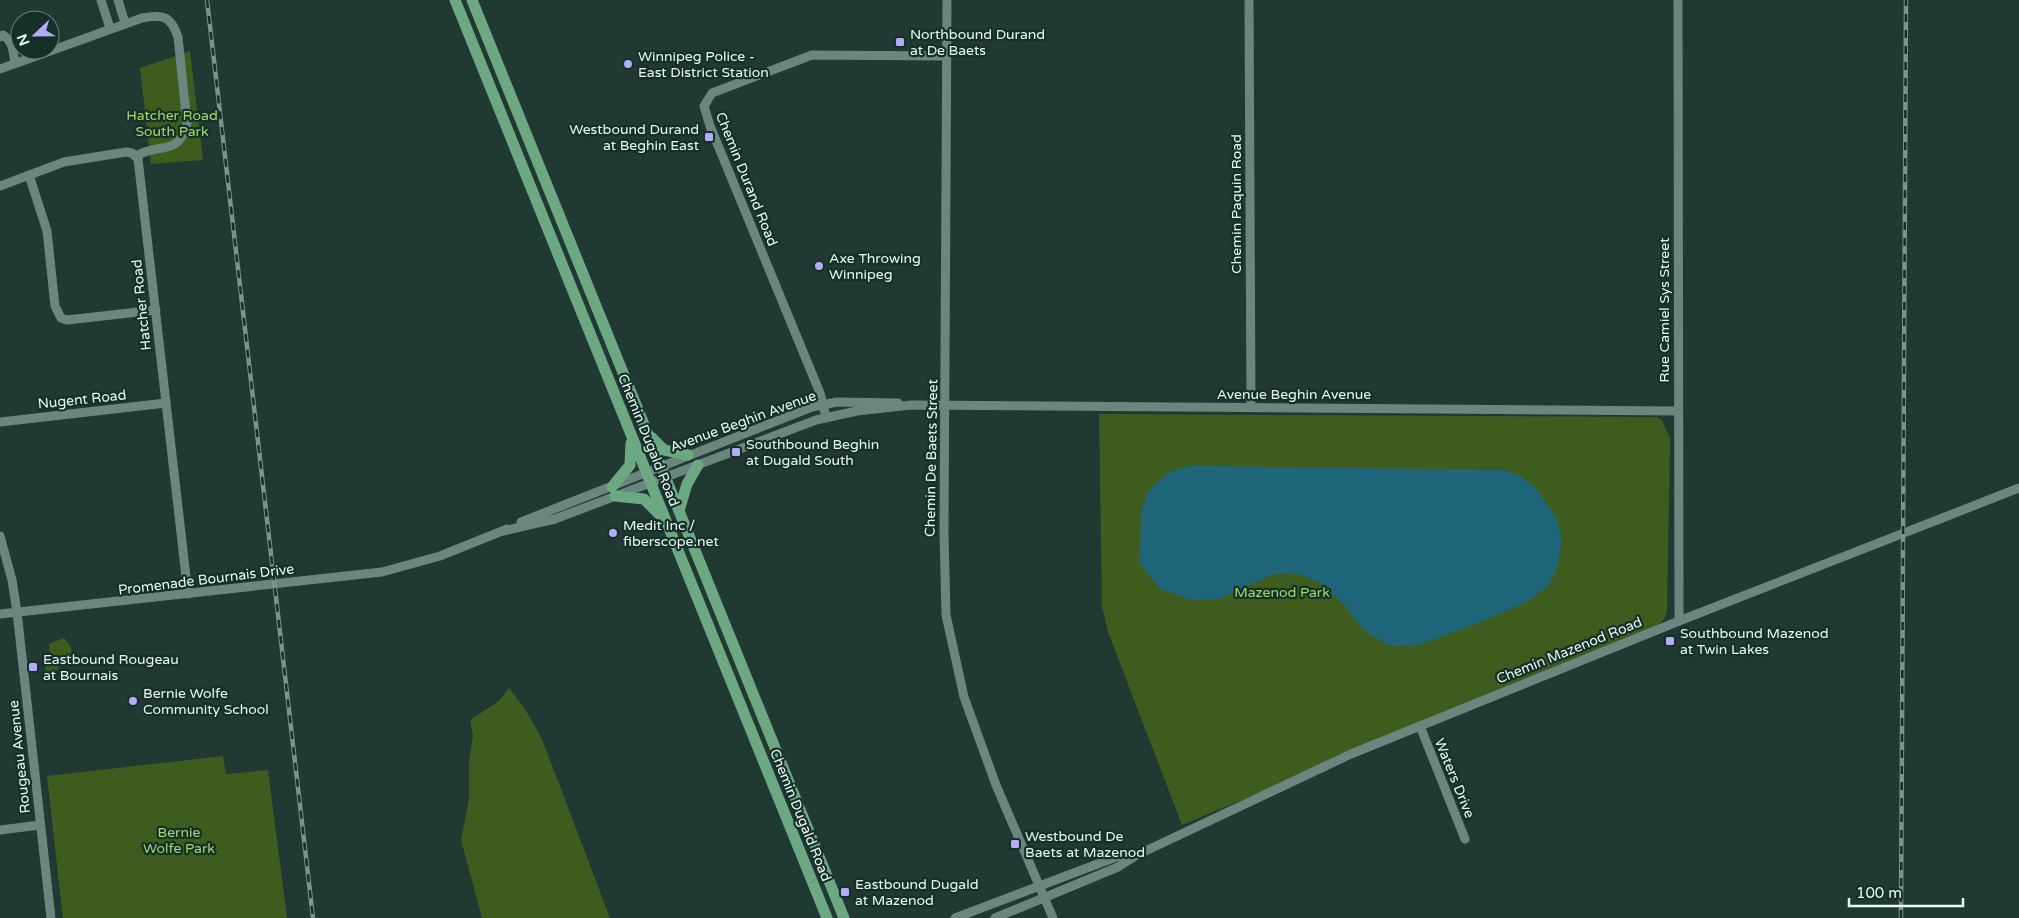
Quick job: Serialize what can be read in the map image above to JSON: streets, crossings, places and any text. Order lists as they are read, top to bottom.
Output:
{
  "streets": {
    "main road": ["Chemin Dugald Road"],
    "street": [
      "Chemin Durand Road",
      "Chemin Paquin Road",
      "Hatcher Road",
      "Rue Camiel Sys Street",
      "Avenue Beghin Avenue",
      "Nugent Road",
      "Chemin De Baets Street",
      "Promenade Bournais Drive",
      "Chemin Mazenod Road",
      "Rougeau Avenue",
      "Waters Drive"
    ]
  },
  "crossings": [
    ["Chemin Durand Road", "Avenue Beghin Avenue"],
    ["Chemin Durand Road", "Chemin De Baets Street"],
    ["Chemin Paquin Road", "Avenue Beghin Avenue"],
    ["Hatcher Road", "Nugent Road"],
    ["Hatcher Road", "Promenade Bournais Drive"],
    ["Rue Camiel Sys Street", "Avenue Beghin Avenue"],
    ["Rue Camiel Sys Street", "Chemin Mazenod Road"],
    ["Avenue Beghin Avenue", "Chemin Dugald Road"],
    ["Avenue Beghin Avenue", "Chemin De Baets Street"],
    ["Chemin De Baets Street", "Chemin Mazenod Road"],
    ["Promenade Bournais Drive", "Rougeau Avenue"],
    ["Chemin Mazenod Road", "Waters Drive"]
  ],
  "parks": ["Hatcher Road South Park", "Mazenod Park", "Bernie Wolfe Park"],
  "places": {
    "transit": [
      "Northbound Durand at De Baets",
      "Westbound Durand at Beghin East",
      "Southbound Beghin at Dugald South",
      "Southbound Mazenod at Twin Lakes",
      "Eastbound Rougeau at Bournais",
      "Westbound De Baets at Mazenod",
      "Eastbound Dugald at Mazenod"
    ],
    "other": [
      "Winnipeg Police - East District Station",
      "Axe Throwing Winnipeg",
      "Medit Inc / fiberscope.net",
      "Bernie Wolfe Community School"
    ]
  },
  "scale_bar": "100 m",
  "north": "left"
}
